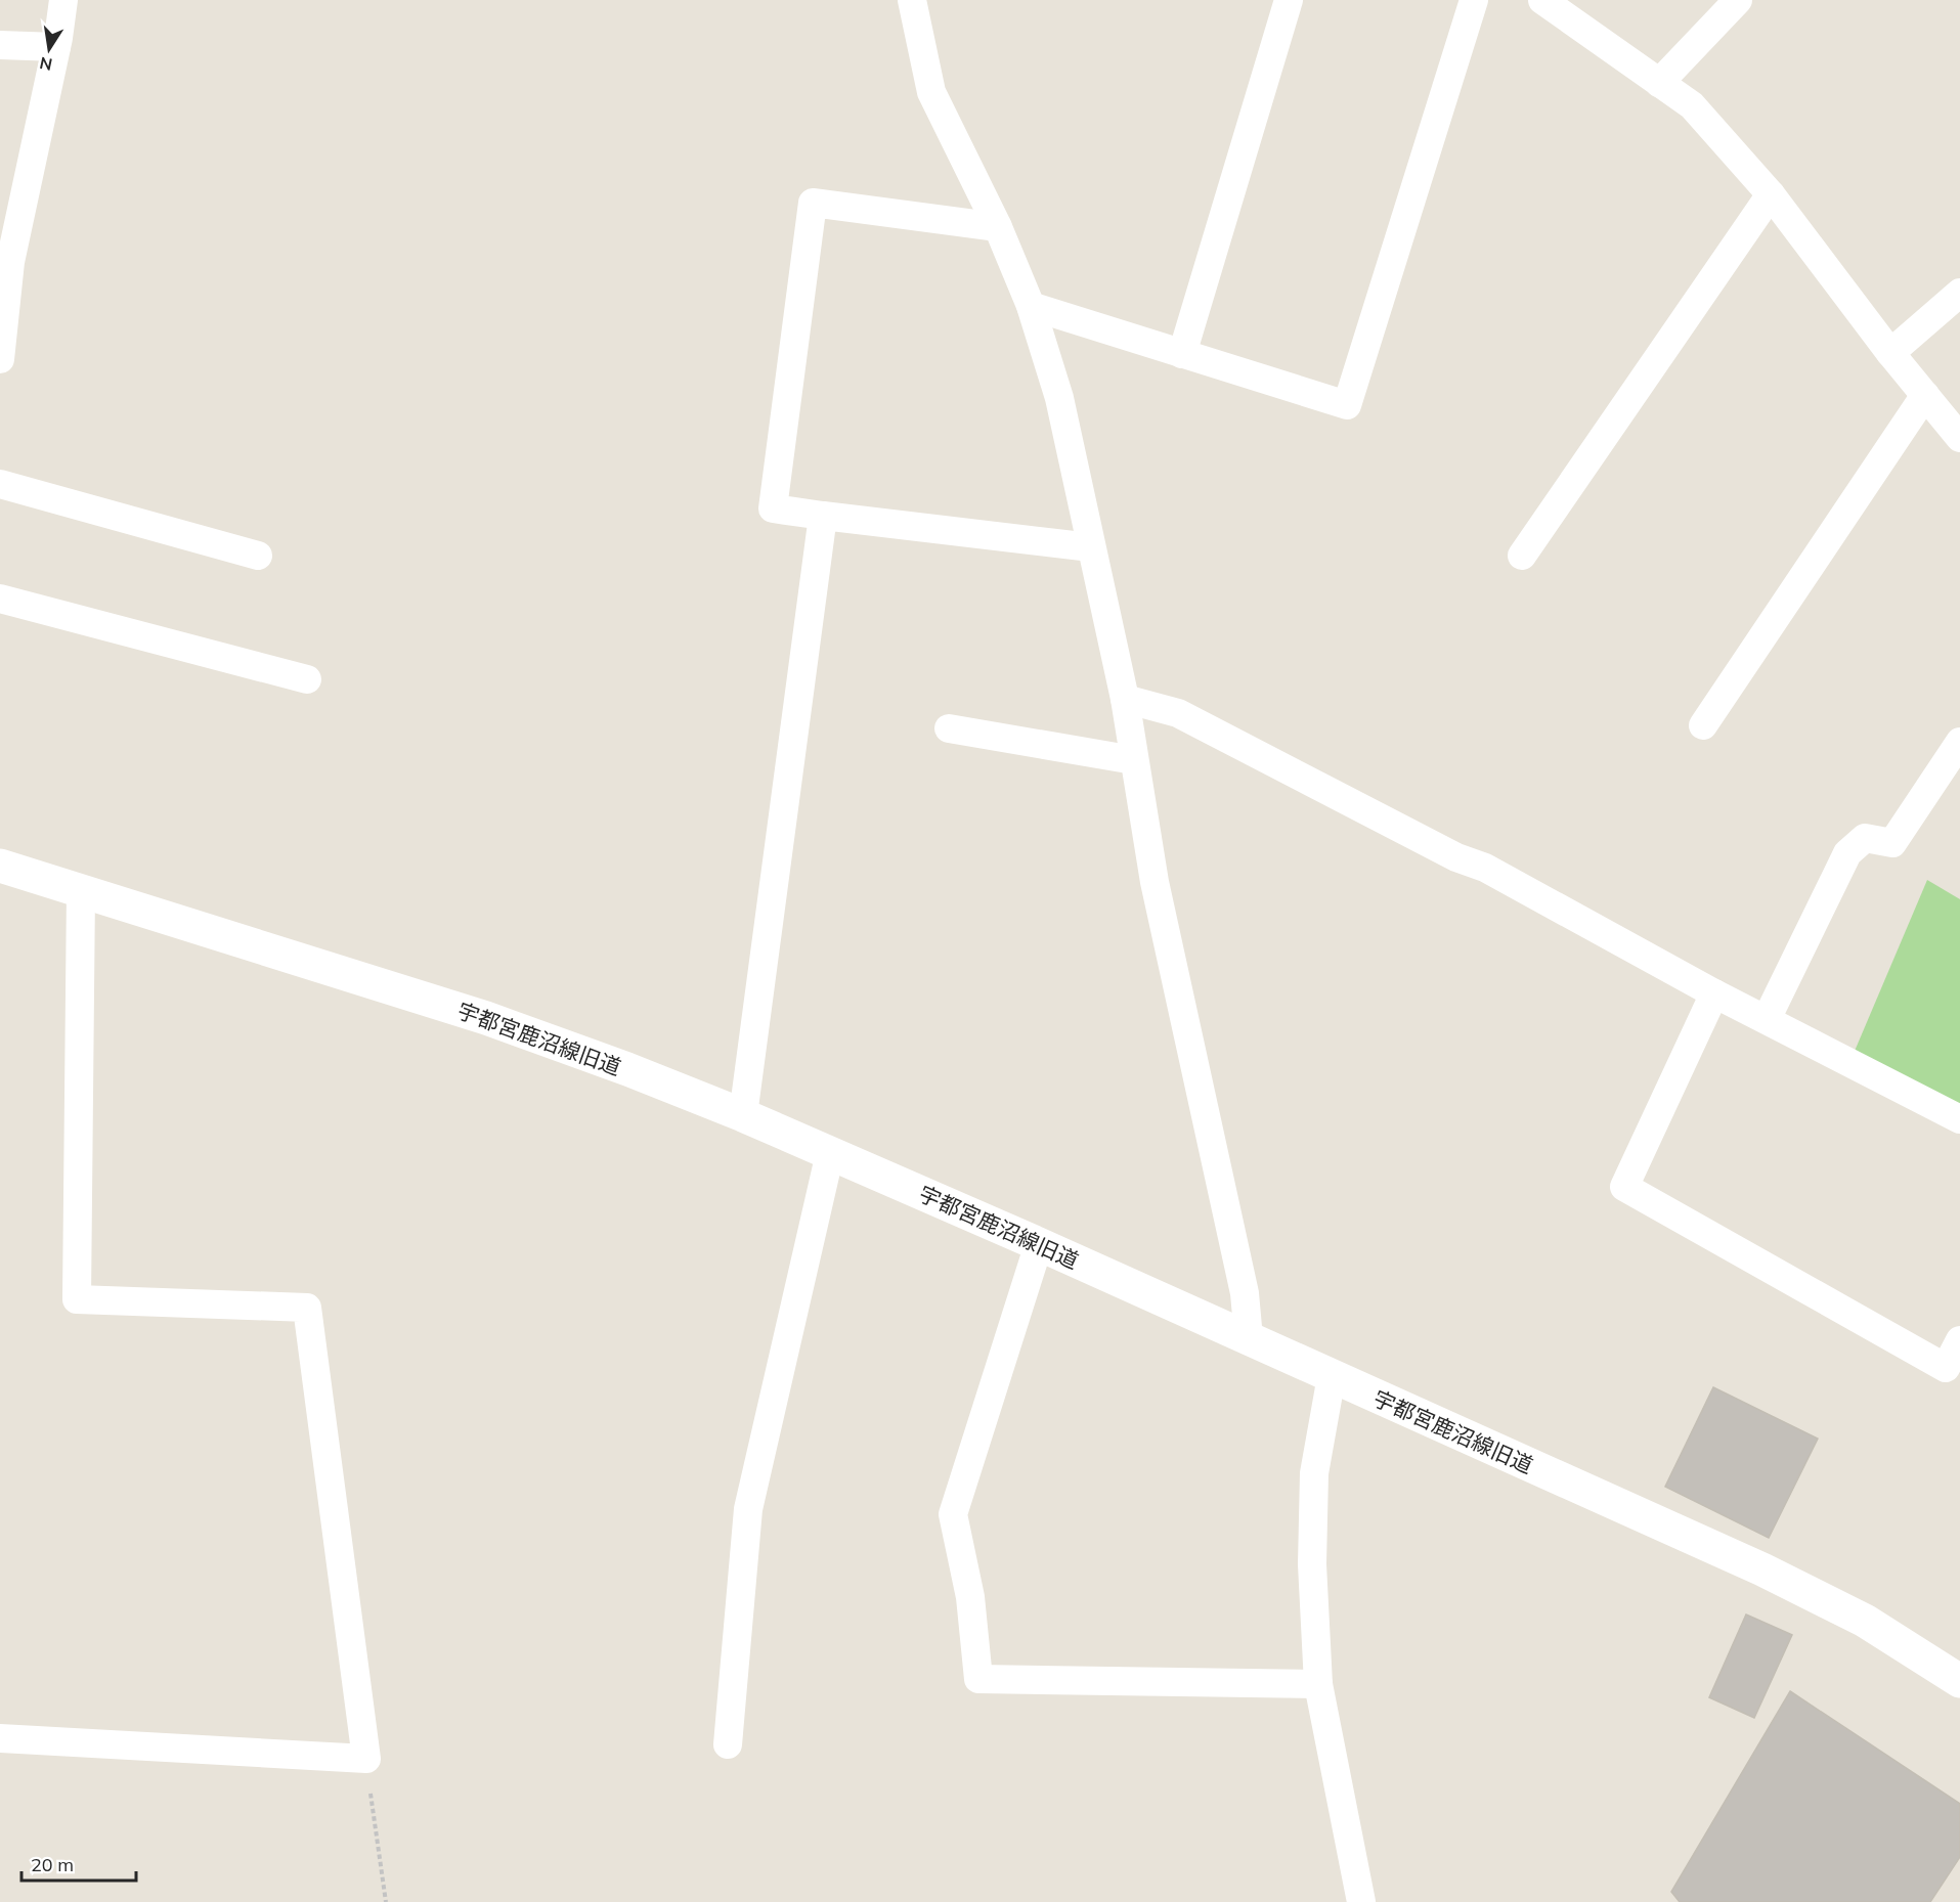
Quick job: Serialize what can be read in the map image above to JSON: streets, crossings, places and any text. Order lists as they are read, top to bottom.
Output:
{
  "streets": {
    "street": ["宇都宮鹿沼線旧道"]
  },
  "scale_bar": "20 m",
  "north": "bottom"
}
